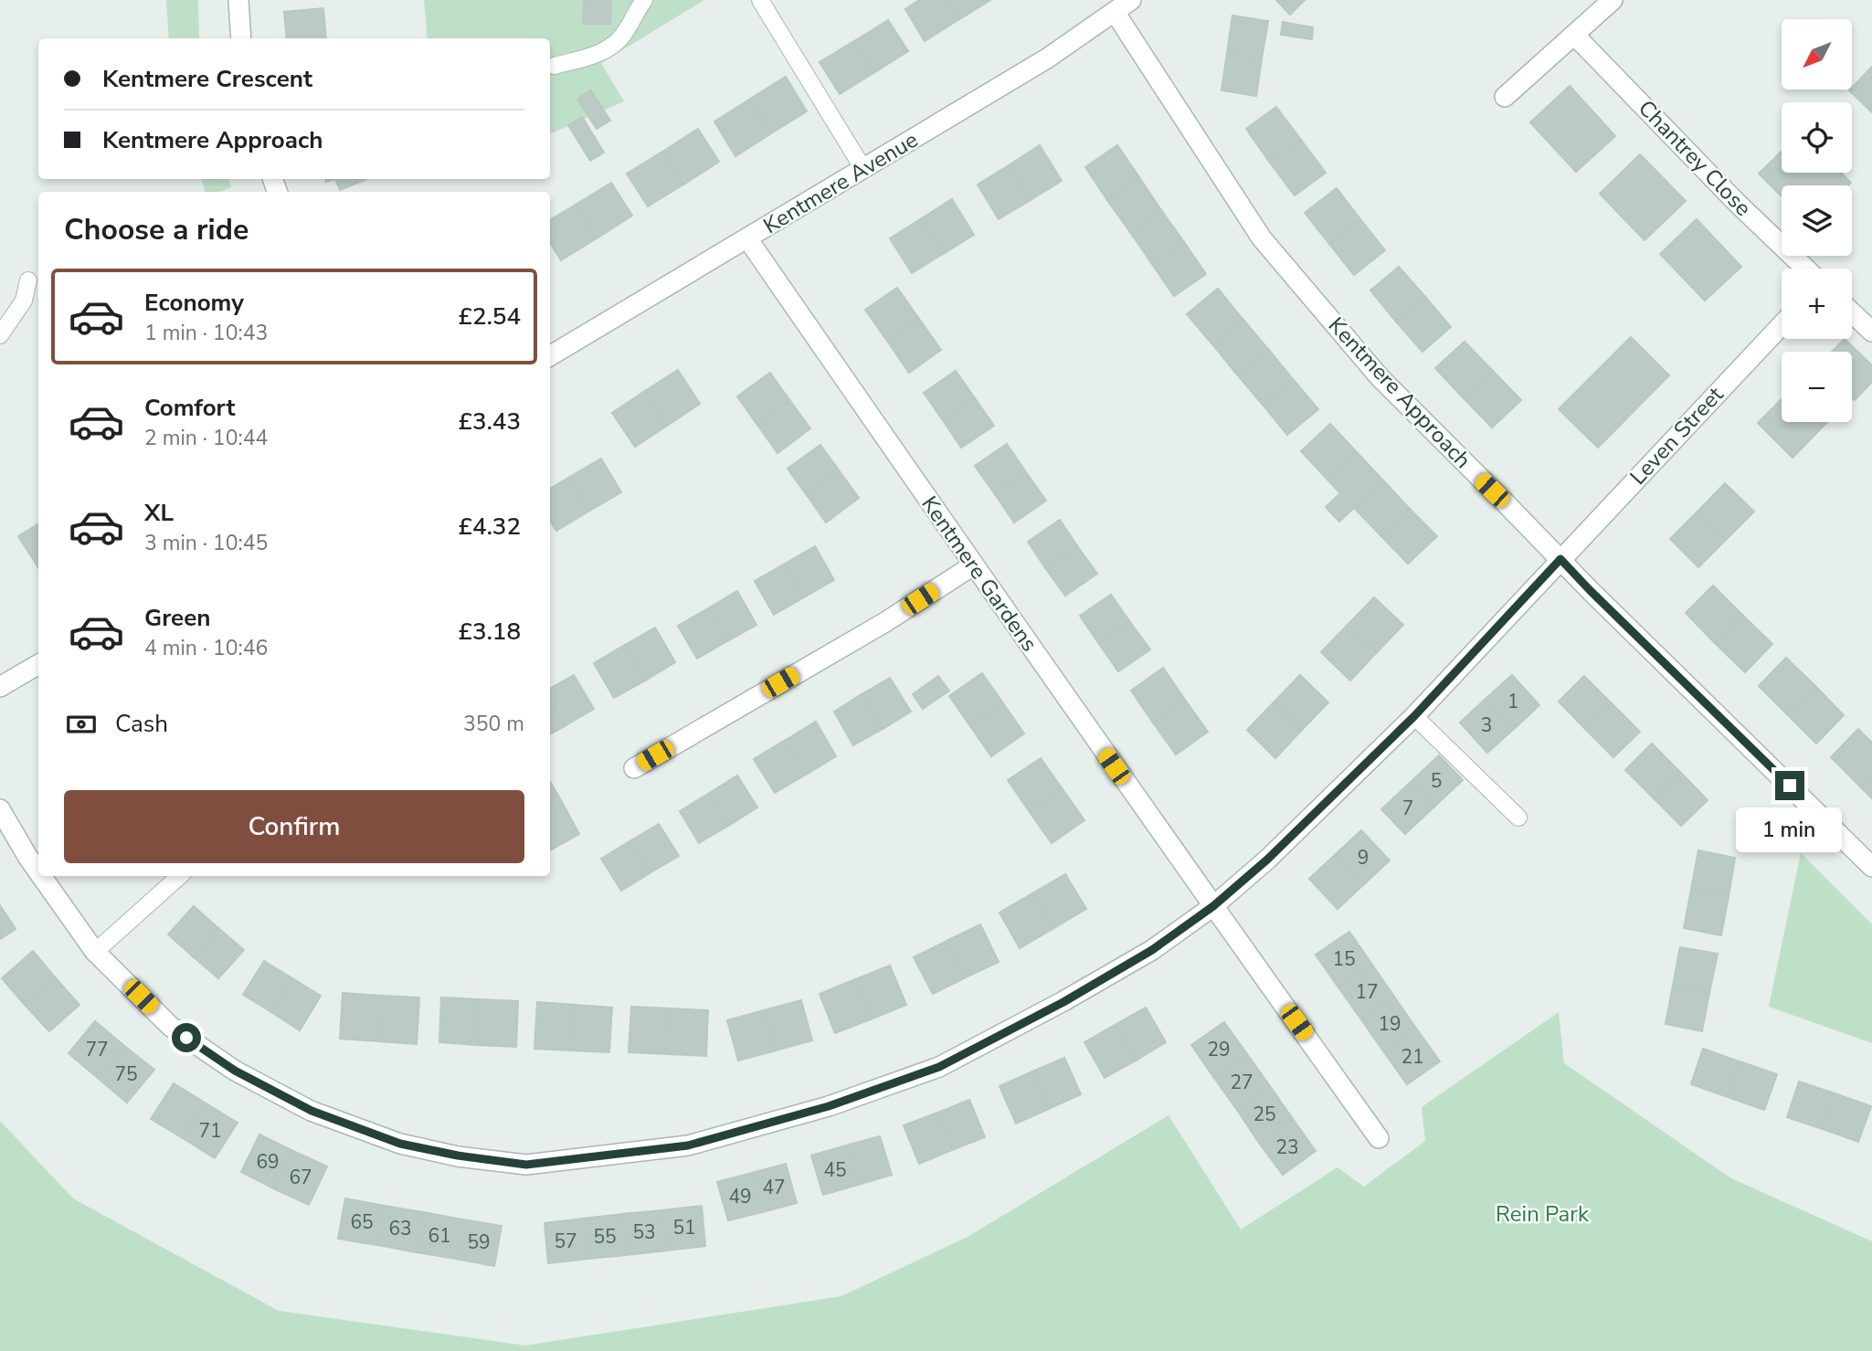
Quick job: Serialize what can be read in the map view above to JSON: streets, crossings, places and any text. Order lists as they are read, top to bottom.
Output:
{
  "streets": {
    "street": [
      "Chantrey Close",
      "Kentmere Avenue",
      "Kentmere Approach",
      "Leven Street",
      "Kentmere Gardens"
    ]
  },
  "crossings": [
    ["Kentmere Avenue", "Kentmere Approach"],
    ["Kentmere Avenue", "Kentmere Gardens"],
    ["Kentmere Approach", "Leven Street"],
    ["Leven Street", "Kentmere Gardens"]
  ],
  "parks": ["Rein Park"],
  "house_numbers": [
    "1",
    "3",
    "5",
    "7",
    "9",
    "15",
    "17",
    "19",
    "77",
    "29",
    "21",
    "75",
    "27",
    "25",
    "71",
    "23",
    "69",
    "45",
    "67",
    "47",
    "49",
    "65",
    "51",
    "63",
    "53",
    "61",
    "55",
    "57",
    "59"
  ],
  "north": "bottom left",
  "page": {
    "map_buttons": ["+", "−"],
    "banner": ["Kentmere Crescent", "Kentmere Approach"],
    "heading": "Choose a ride",
    "list": [
      {
        "name": "Economy",
        "note": "1 min · 10:43",
        "value": "£2.54"
      },
      {
        "name": "Comfort",
        "note": "2 min · 10:44",
        "value": "£3.43"
      },
      {
        "name": "XL",
        "note": "3 min · 10:45",
        "value": "£4.32"
      },
      {
        "name": "Green",
        "note": "4 min · 10:46",
        "value": "£3.18"
      }
    ],
    "pay": ["Cash", "350 m"],
    "buttons": "Confirm",
    "bubble": "1 min"
  }
}
